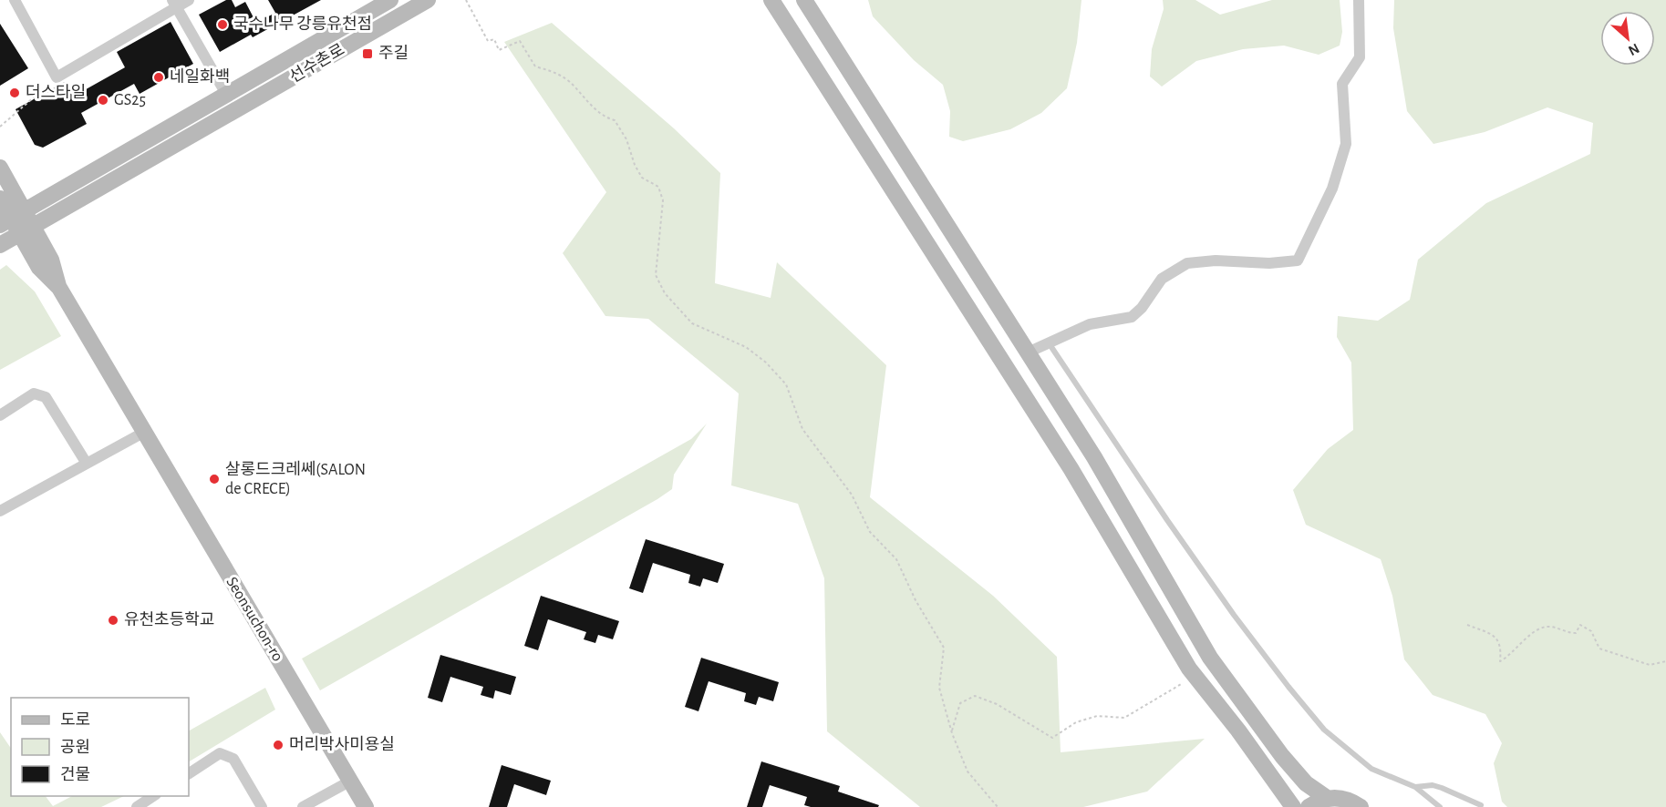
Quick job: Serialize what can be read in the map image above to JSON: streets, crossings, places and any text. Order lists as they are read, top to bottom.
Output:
{
  "streets": {
    "street": ["선수촌로", "Seonsuchon-ro"]
  },
  "crossings": [
    ["선수촌로", "Seonsuchon-ro"]
  ],
  "places": {
    "other": [
      "국수나무 강릉유천점",
      "네일화백",
      "더스타일",
      "GS25",
      "살롱드크레쎄(SALON de CRECE)",
      "유천초등학교",
      "머리박사미용실"
    ],
    "transit": ["주길"]
  },
  "legend": ["도로", "공원", "건물"],
  "north": "bottom right"
}
